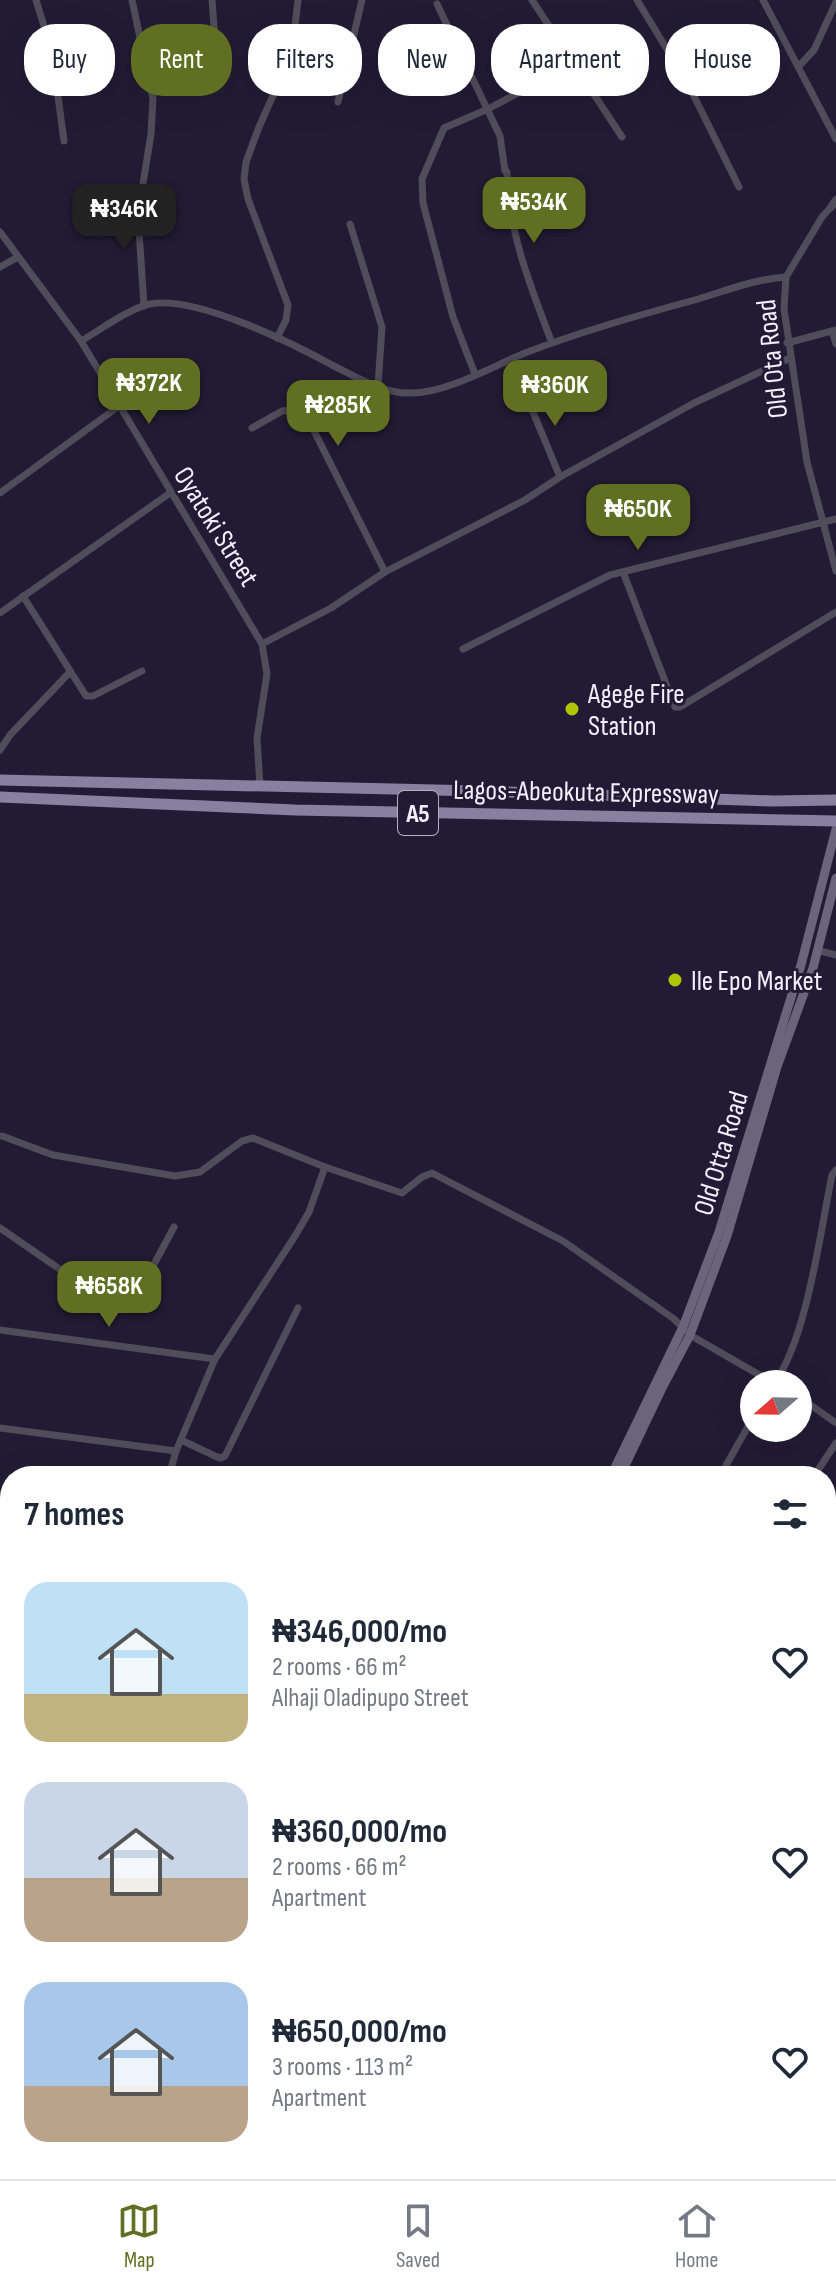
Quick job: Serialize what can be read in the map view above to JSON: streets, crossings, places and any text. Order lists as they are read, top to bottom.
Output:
{
  "streets": {
    "highway": ["Lagos-Abeokuta Expressway", "A5"],
    "main road": ["Old Otta Road"],
    "street": ["Old Ota Road", "Oyatoki Street"]
  },
  "places": ["Agege Fire Station", "Ile Epo Market"],
  "north": "left",
  "page": {
    "chip": [
      "Buy",
      "Rent",
      "Filters",
      "New",
      "Apartment",
      "House"
    ],
    "price": [
      "₦534K",
      "₦346K",
      "₦372K",
      "₦360K",
      "₦285K",
      "₦650K",
      "₦658K"
    ],
    "heading": "7 homes",
    "list": [
      {
        "name": "₦346,000/mo",
        "note": "2 rooms · 66 m² · Alhaji Oladipupo Street"
      },
      {
        "name": "₦360,000/mo",
        "note": "2 rooms · 66 m² · Apartment"
      },
      {
        "name": "₦650,000/mo",
        "note": "3 rooms · 113 m² · Apartment"
      }
    ],
    "tabs": ["Map", "Saved", "Home"]
  }
}
